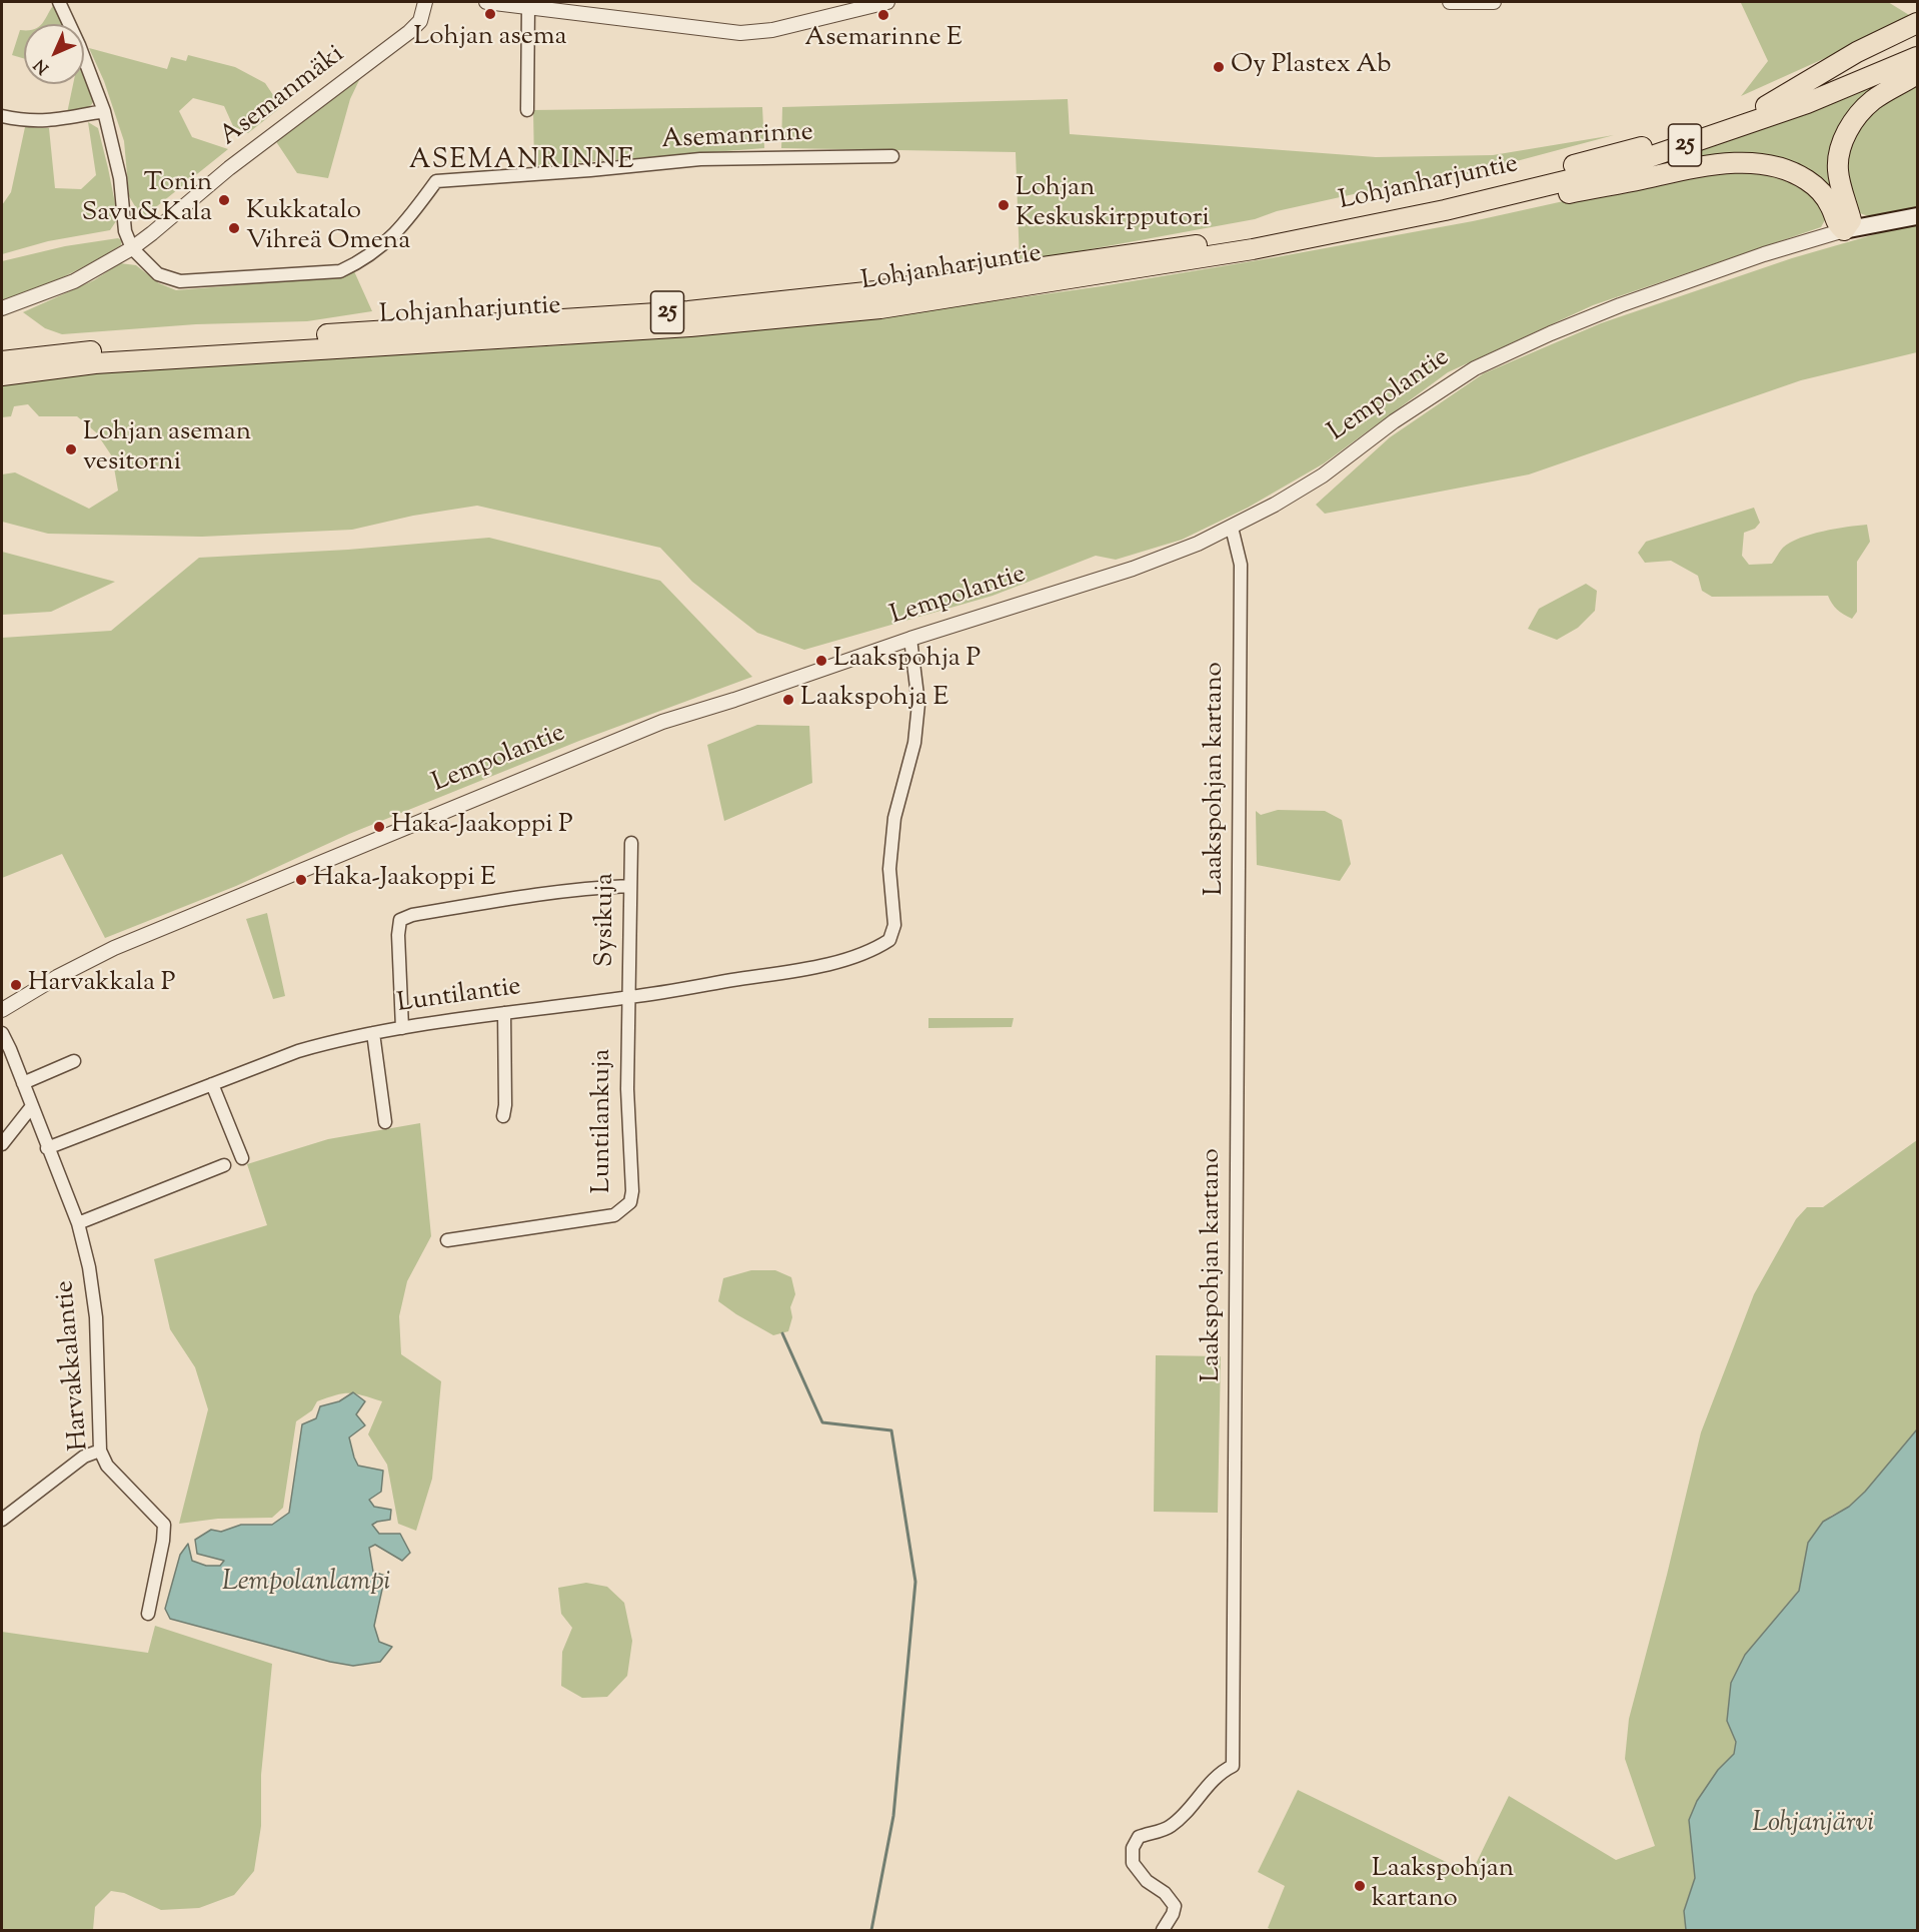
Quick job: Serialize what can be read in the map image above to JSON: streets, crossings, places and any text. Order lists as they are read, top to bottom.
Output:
{
  "streets": {
    "highway": ["25", "Lohjanharjuntie"],
    "main road": ["Lempolantie"],
    "street": [
      "Asemanmäki",
      "Asemanrinne",
      "Laakspohjan kartano",
      "Sysikuja",
      "Luntilantie",
      "Luntilankuja",
      "Harvakkalantie"
    ]
  },
  "crossings": [
    ["Asemanmäki", "Asemanrinne"],
    ["Lempolantie", "Laakspohjan kartano"],
    ["Lempolantie", "Luntilantie"],
    ["Sysikuja", "Luntilantie"],
    ["Sysikuja", "Luntilankuja"],
    ["Luntilantie", "Luntilankuja"],
    ["Luntilantie", "Harvakkalantie"]
  ],
  "districts": ["ASEMANRINNE"],
  "water": ["Lempolanlampi", "Lohjanjärvi"],
  "places": [
    "Lohjan asema",
    "Asemarinne E",
    "Oy Plastex Ab",
    "Tonin Savu&Kala",
    "Lohjan Keskuskirpputori",
    "Kukkatalo Vihreä Omena",
    "Lohjan aseman vesitorni",
    "Laakspohja P",
    "Laakspohja E",
    "Haka-Jaakoppi P",
    "Haka-Jaakoppi E",
    "Harvakkala P",
    "Laakspohjan kartano"
  ],
  "north": "bottom left"
}
